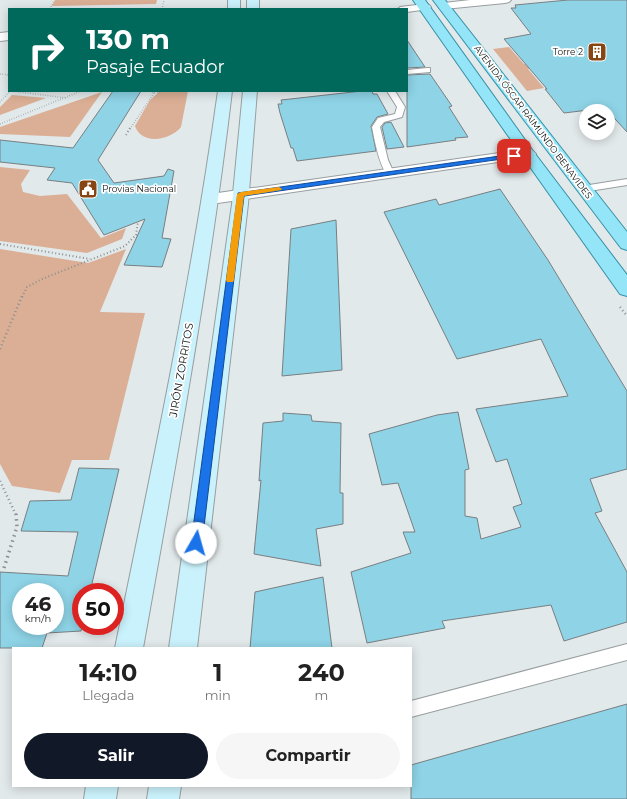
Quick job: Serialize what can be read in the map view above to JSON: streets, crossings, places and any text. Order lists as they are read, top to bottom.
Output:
{
  "streets": {
    "main road": ["AVENIDA ÓSCAR RAIMUNDO BENAVIDES", "JIRÓN ZORRITOS"]
  },
  "places": {
    "building": ["Torre 2"],
    "public building": ["Provias Nacional"]
  },
  "page": {
    "turn": ["130 m", "Pasaje Ecuador"],
    "speed": "46 km/h",
    "limit": "50",
    "eta": [
      "14:10",
      "Llegada",
      "1",
      "min",
      "240",
      "m"
    ],
    "buttons": ["Salir", "Compartir"]
  }
}
